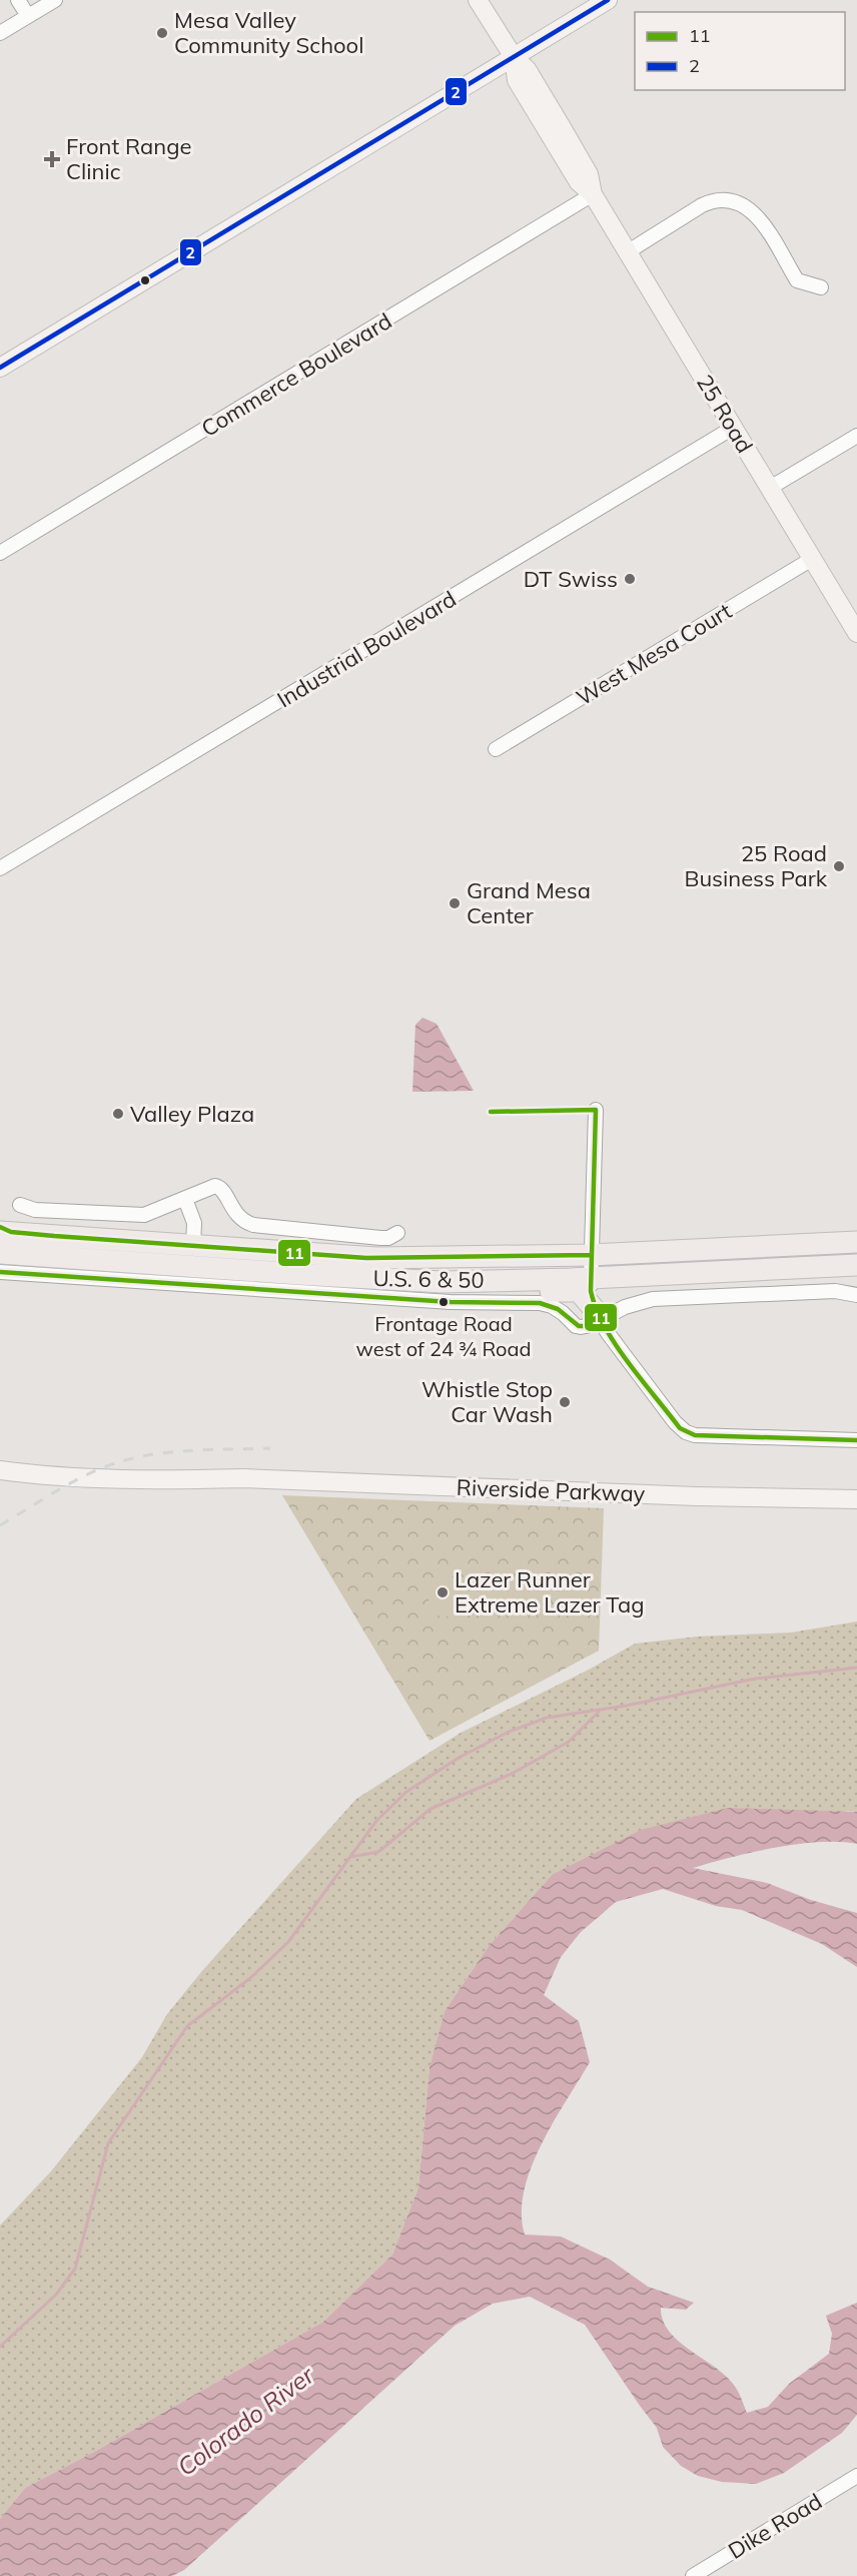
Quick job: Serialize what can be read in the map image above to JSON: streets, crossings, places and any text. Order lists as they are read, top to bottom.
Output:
{
  "streets": {
    "highway": ["U.S. 6 & 50"],
    "main road": ["25 Road", "Riverside Parkway"],
    "street": [
      "Commerce Boulevard",
      "Industrial Boulevard",
      "West Mesa Court",
      "Dike Road"
    ]
  },
  "crossings": [
    ["Commerce Boulevard", "25 Road"],
    ["25 Road", "Industrial Boulevard"],
    ["25 Road", "West Mesa Court"]
  ],
  "water": ["Colorado River"],
  "places": {
    "other": [
      "Mesa Valley Community School",
      "DT Swiss",
      "25 Road Business Park",
      "Grand Mesa Center",
      "Valley Plaza",
      "Frontage Road west of 24 ¾ Road",
      "Whistle Stop Car Wash",
      "Lazer Runner Extreme Lazer Tag"
    ],
    "health": ["Front Range Clinic"]
  },
  "lines": ["transit line 2", "transit line 11"],
  "legend": ["11", "2"]
}
